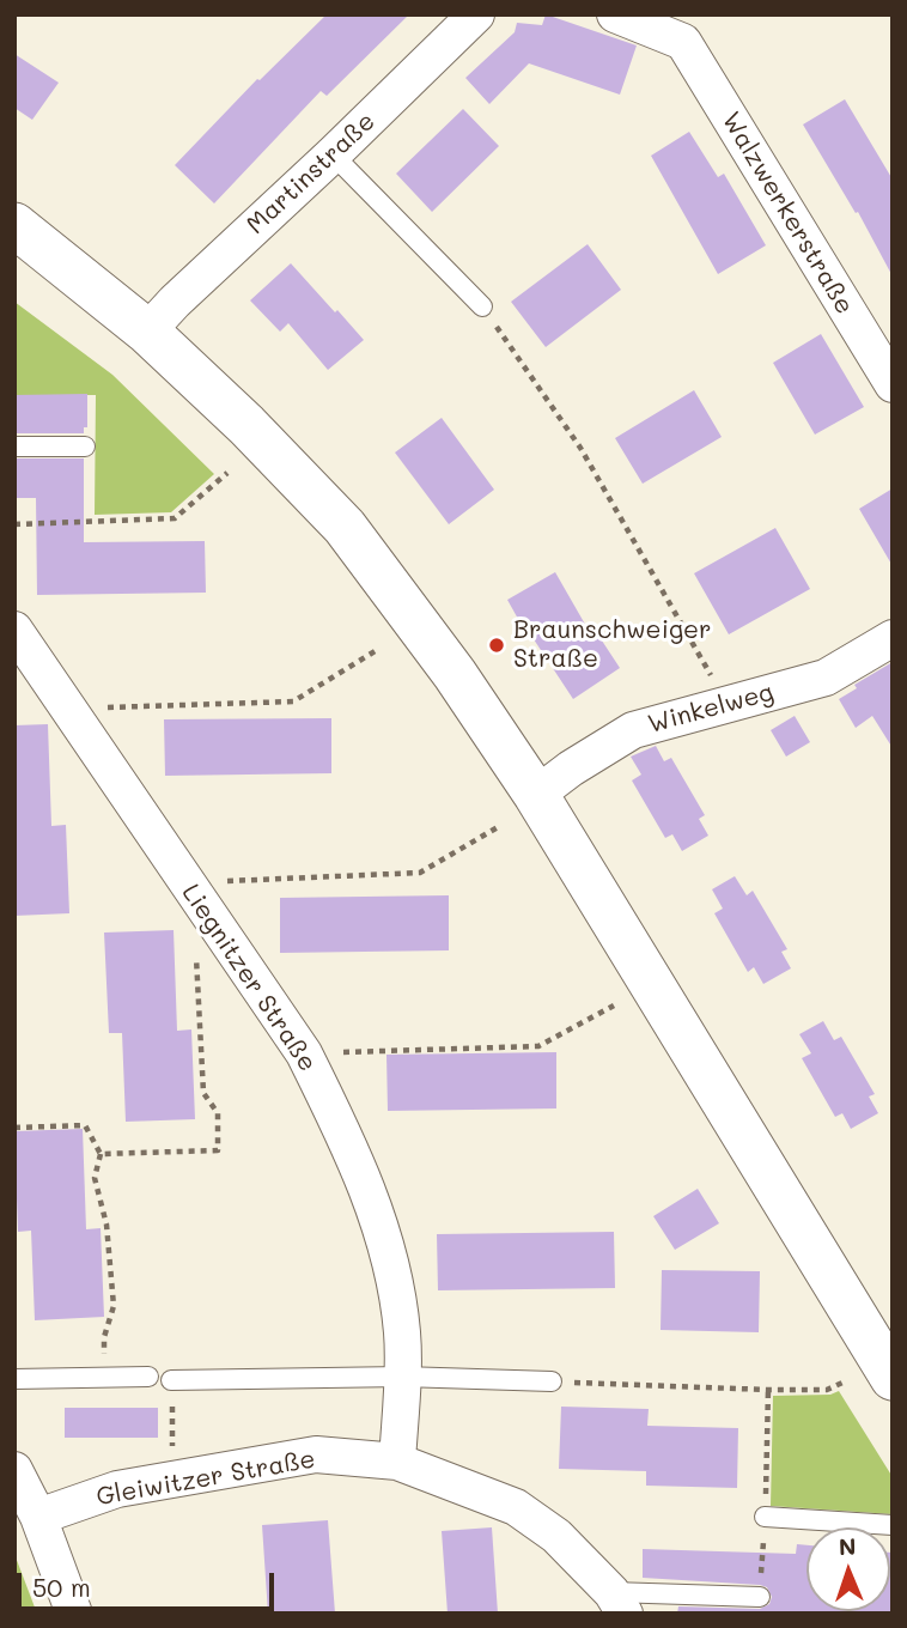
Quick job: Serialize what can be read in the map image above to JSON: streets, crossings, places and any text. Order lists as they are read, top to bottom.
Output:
{
  "streets": {
    "street": [
      "Martinstraße",
      "Walzwerkerstraße",
      "Winkelweg",
      "Liegnitzer Straße",
      "Gleiwitzer Straße"
    ]
  },
  "crossings": [
    ["Liegnitzer Straße", "Gleiwitzer Straße"]
  ],
  "places": ["Braunschweiger Straße"],
  "scale_bar": "50 m",
  "north": "top"
}
